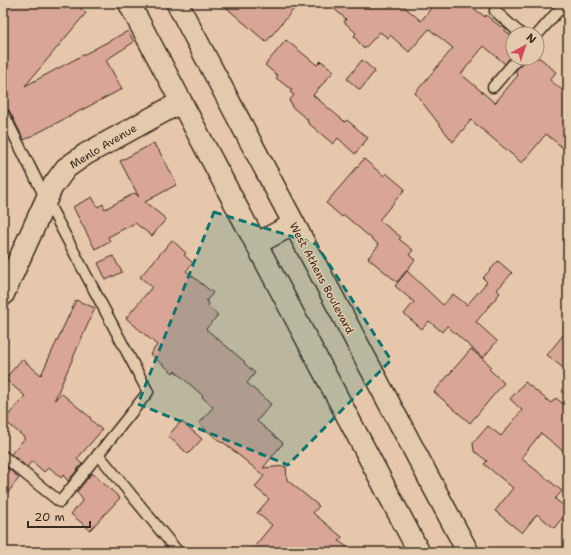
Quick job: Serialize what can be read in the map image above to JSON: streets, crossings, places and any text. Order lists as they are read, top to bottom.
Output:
{
  "streets": {
    "street": ["Menlo Avenue", "West Athens Boulevard"]
  },
  "scale_bar": "20 m",
  "north": "top right"
}
